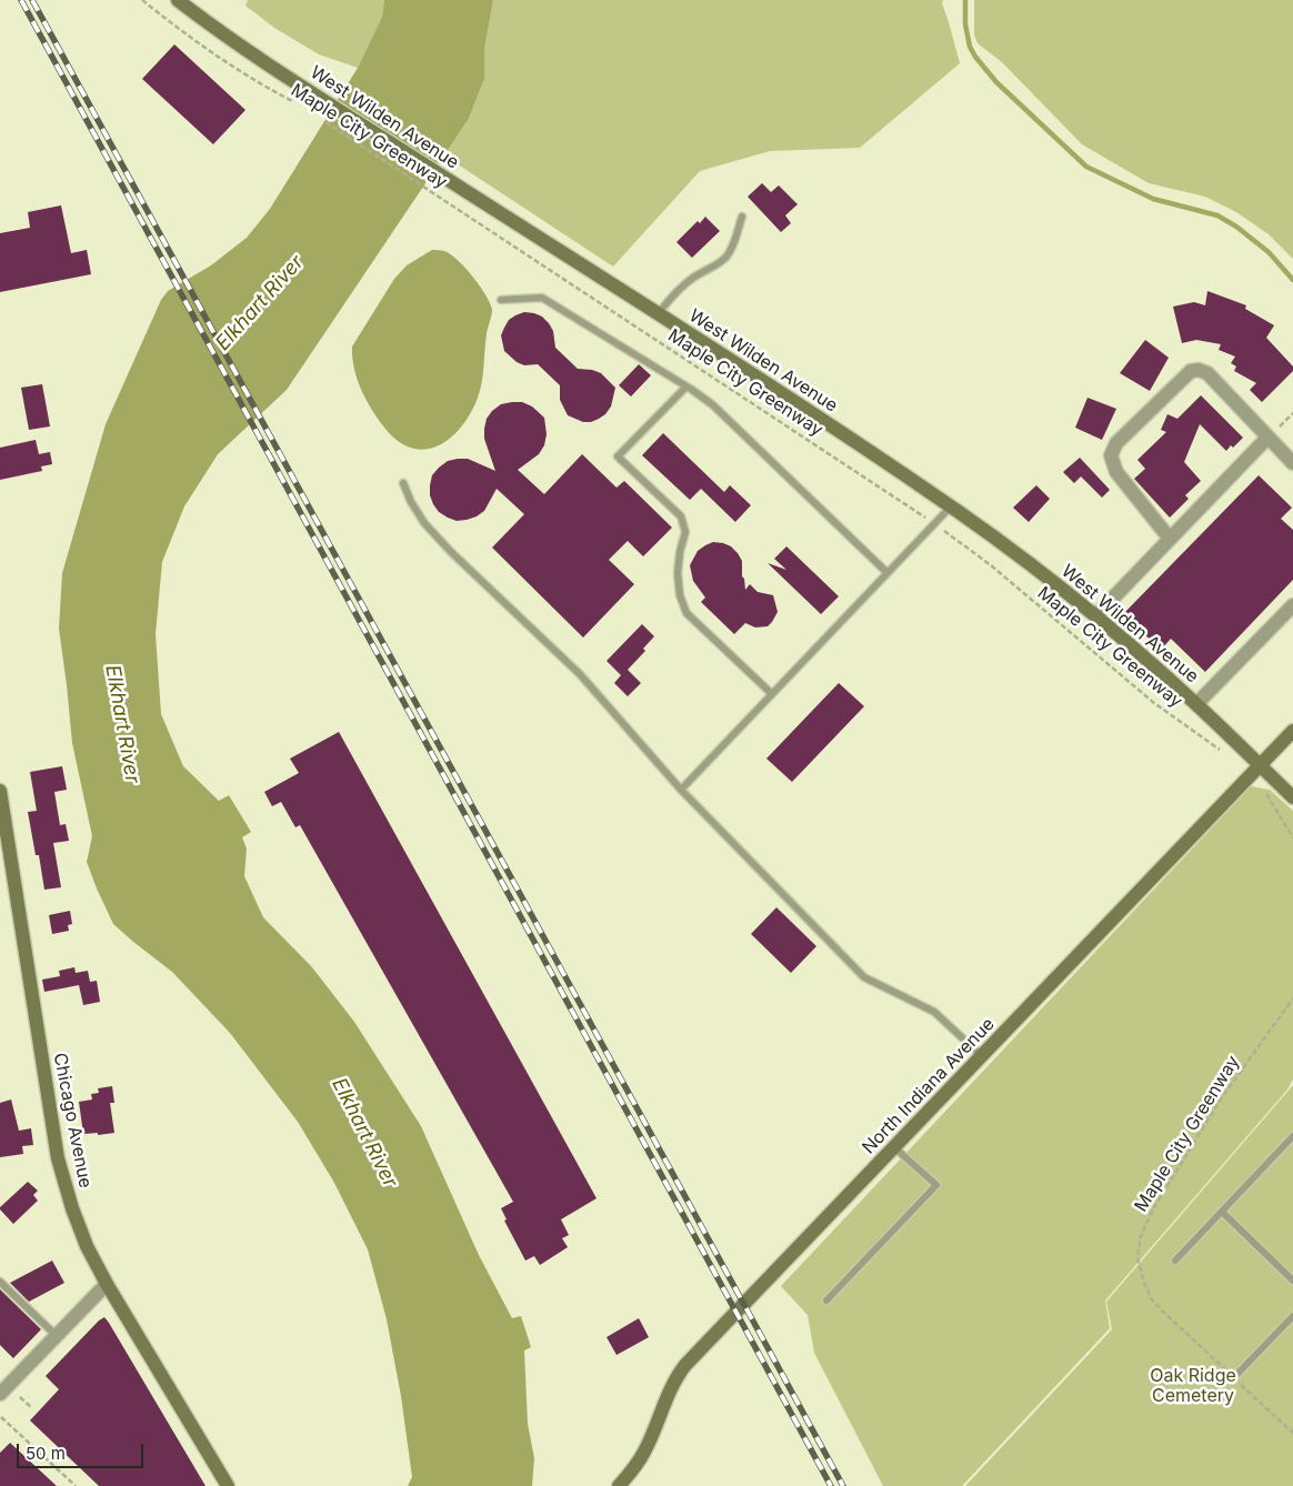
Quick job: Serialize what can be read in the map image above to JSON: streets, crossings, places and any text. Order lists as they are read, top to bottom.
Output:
{
  "streets": {
    "street": ["West Wilden Avenue", "North Indiana Avenue", "Chicago Avenue"],
    "path": ["Maple City Greenway"]
  },
  "crossings": [
    ["West Wilden Avenue", "North Indiana Avenue"]
  ],
  "water": ["Elkhart River"],
  "parks": ["Oak Ridge Cemetery"],
  "scale_bar": "50 m"
}
